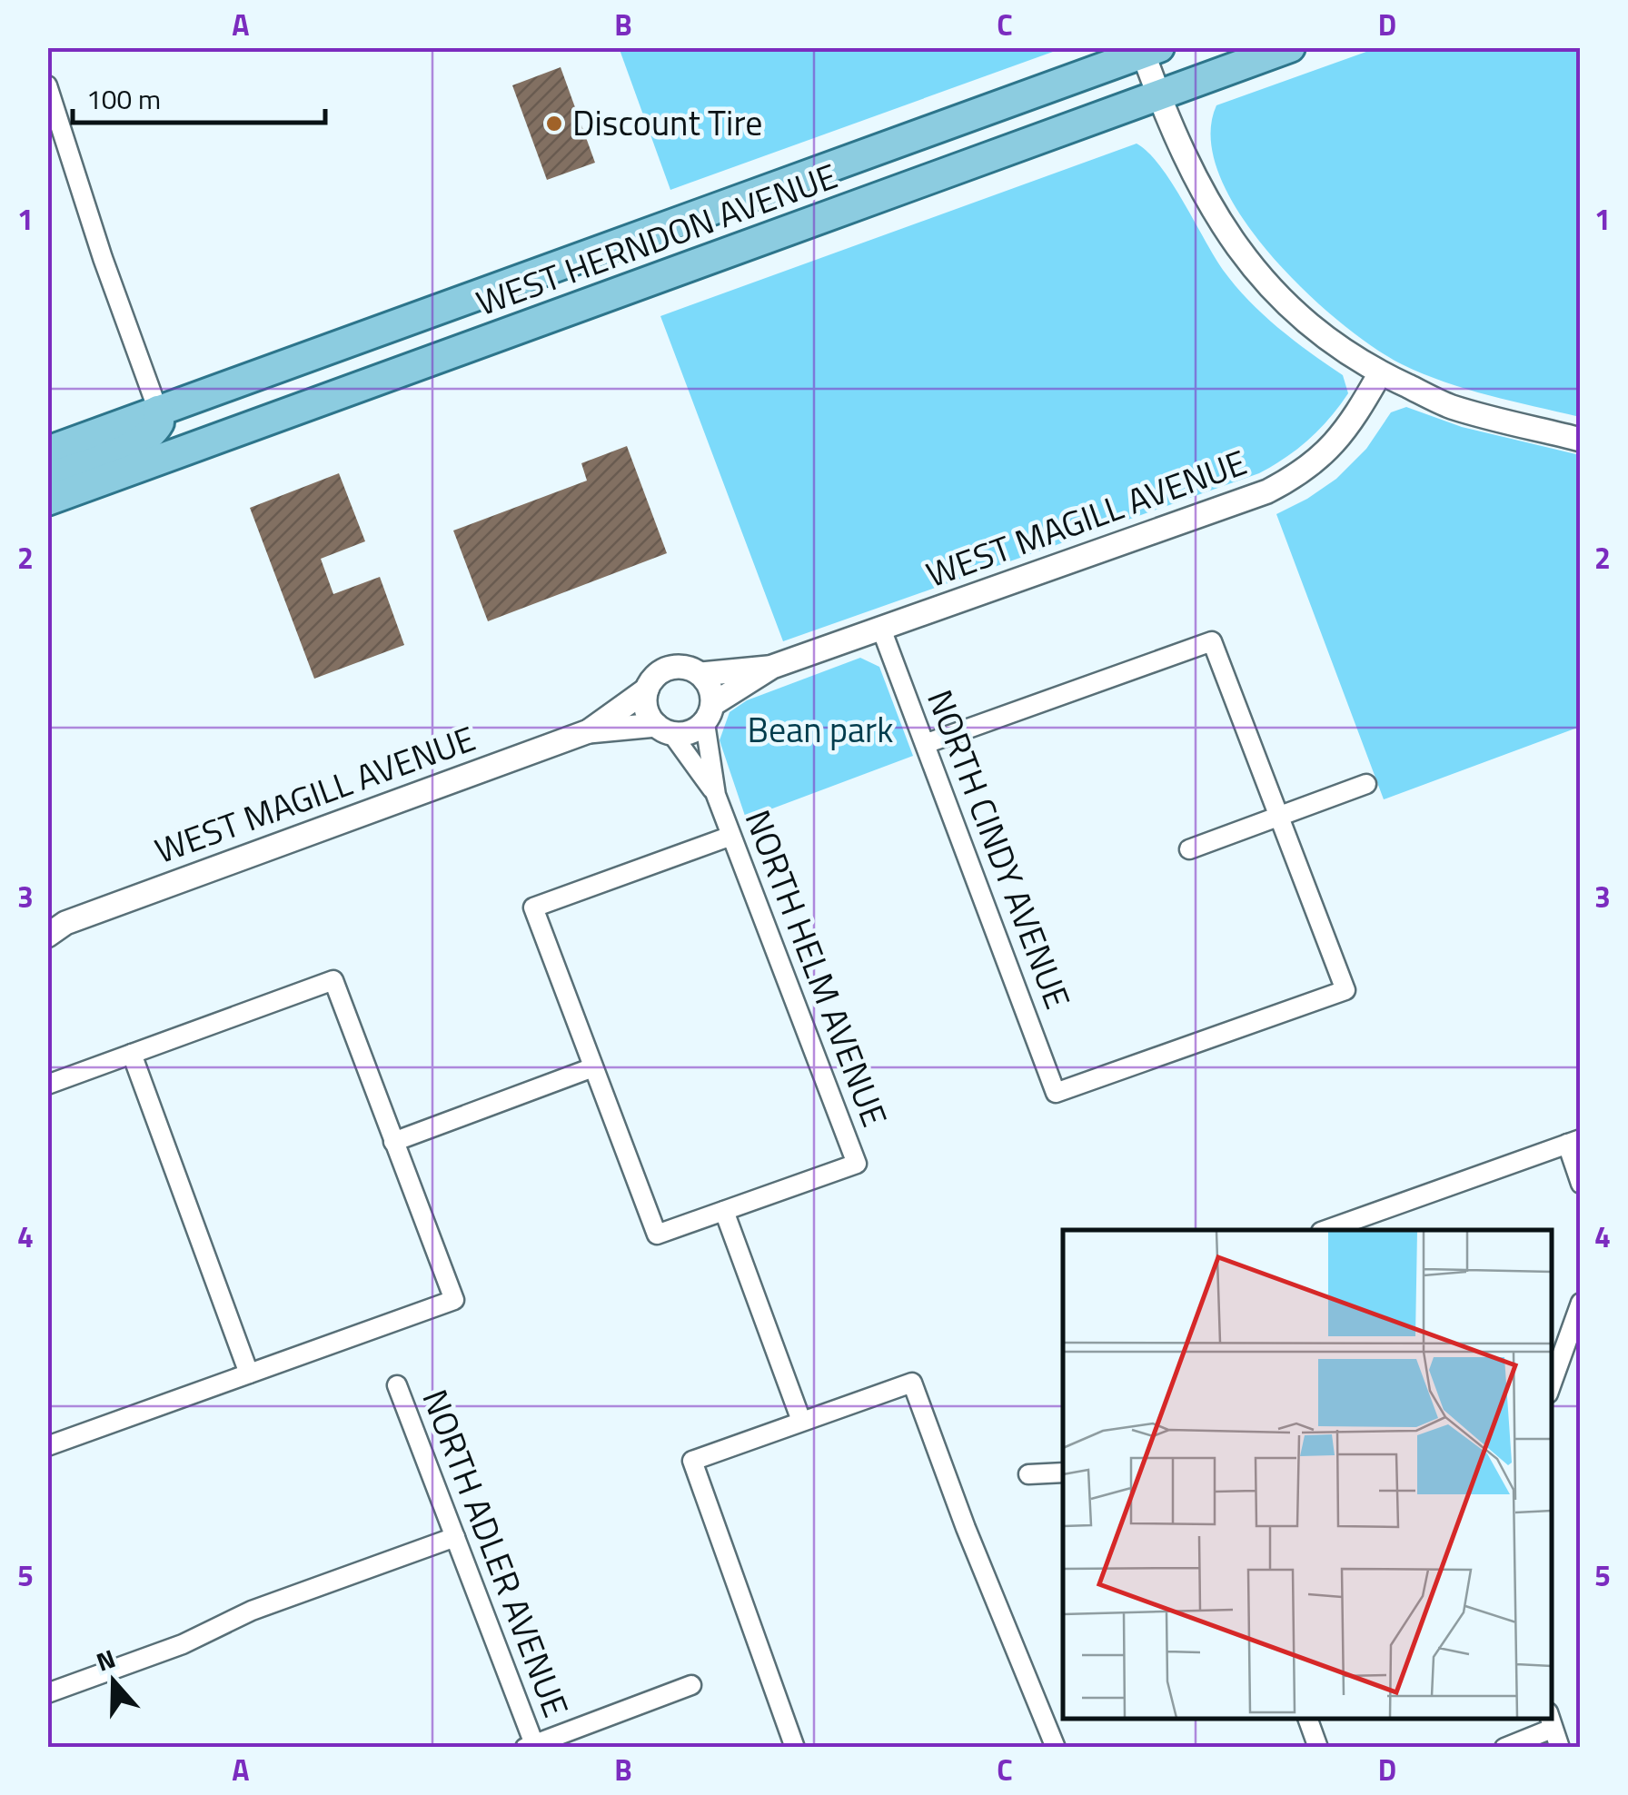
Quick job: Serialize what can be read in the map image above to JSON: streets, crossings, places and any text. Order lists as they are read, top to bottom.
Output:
{
  "streets": {
    "main road": ["WEST HERNDON AVENUE"],
    "street": [
      "WEST MAGILL AVENUE",
      "NORTH CINDY AVENUE",
      "NORTH HELM AVENUE",
      "NORTH ADLER AVENUE"
    ]
  },
  "crossings": [
    ["WEST MAGILL AVENUE", "NORTH CINDY AVENUE"],
    ["WEST MAGILL AVENUE", "NORTH HELM AVENUE"]
  ],
  "parks": ["Bean park"],
  "places": ["Discount Tire"],
  "scale_bar": "100 m",
  "north": "top",
  "grid": {
    "columns": [
      "A",
      "B",
      "C",
      "D"
    ],
    "rows": [
      "1",
      "2",
      "3",
      "4",
      "5"
    ]
  }
}
